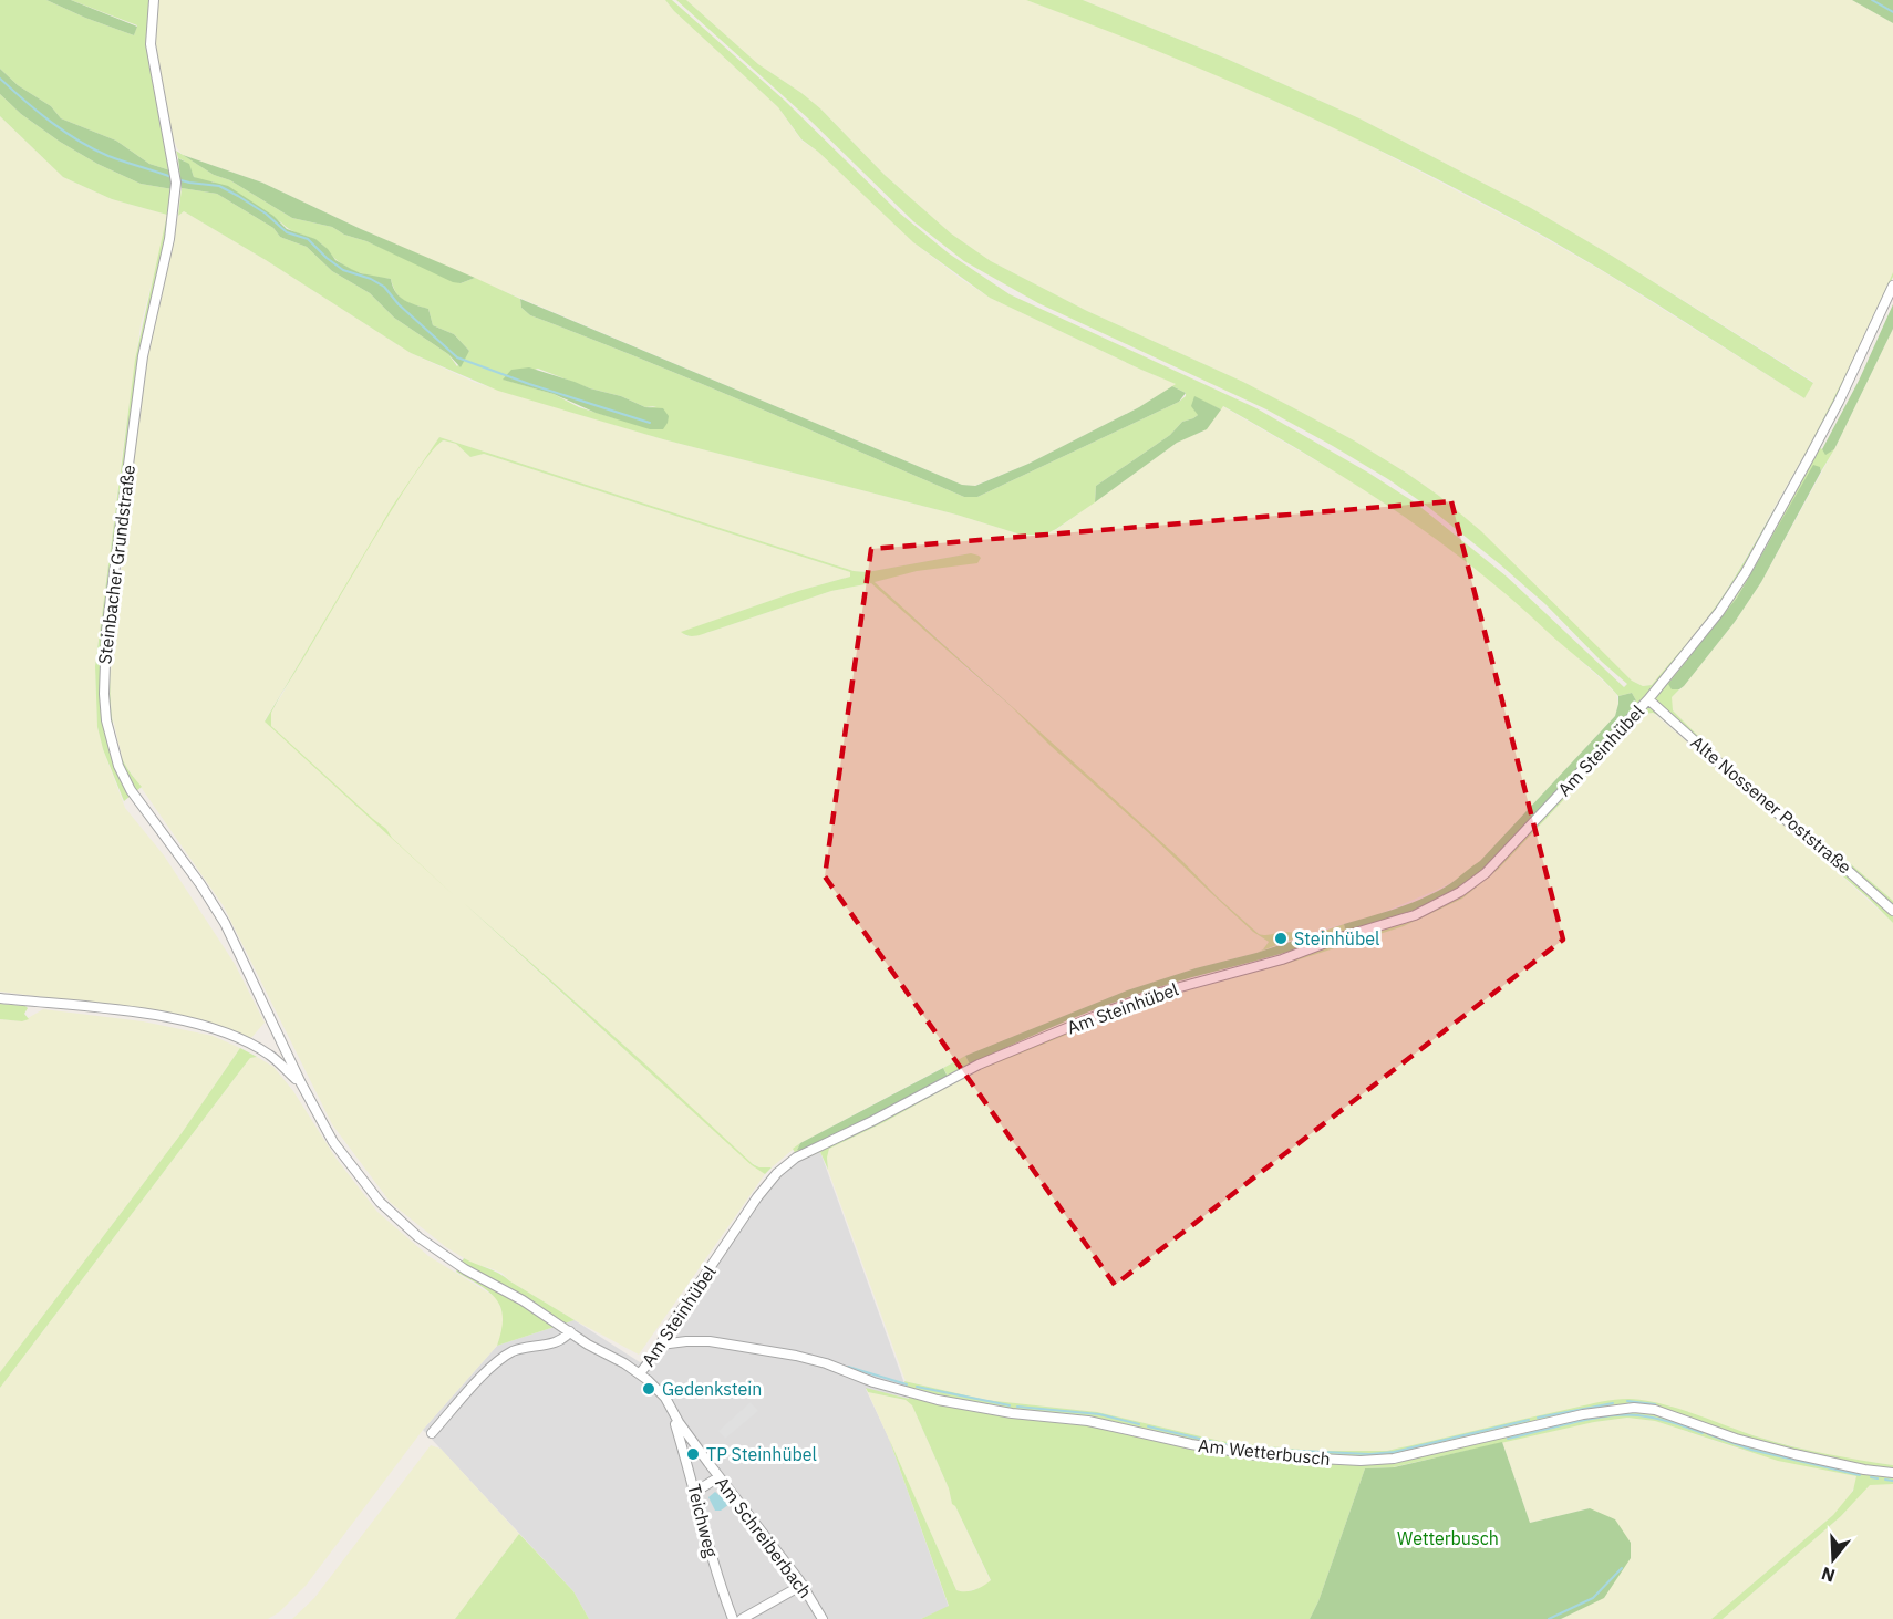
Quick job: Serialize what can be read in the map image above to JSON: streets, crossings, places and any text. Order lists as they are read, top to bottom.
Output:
{
  "streets": {
    "street": [
      "Steinbacher Grundstraße",
      "Am Steinhübel",
      "Alte Nossener Poststraße",
      "Am Wetterbusch",
      "Teichweg",
      "Am Schreiberbach"
    ]
  },
  "crossings": [
    ["Steinbacher Grundstraße", "Am Schreiberbach"],
    ["Am Steinhübel", "Alte Nossener Poststraße"],
    ["Am Steinhübel", "Am Wetterbusch"],
    ["Am Steinhübel", "Am Schreiberbach"],
    ["Teichweg", "Am Schreiberbach"]
  ],
  "parks": ["Wetterbusch"],
  "places": ["Steinhübel", "Gedenkstein", "TP Steinhübel"],
  "north": "bottom"
}
